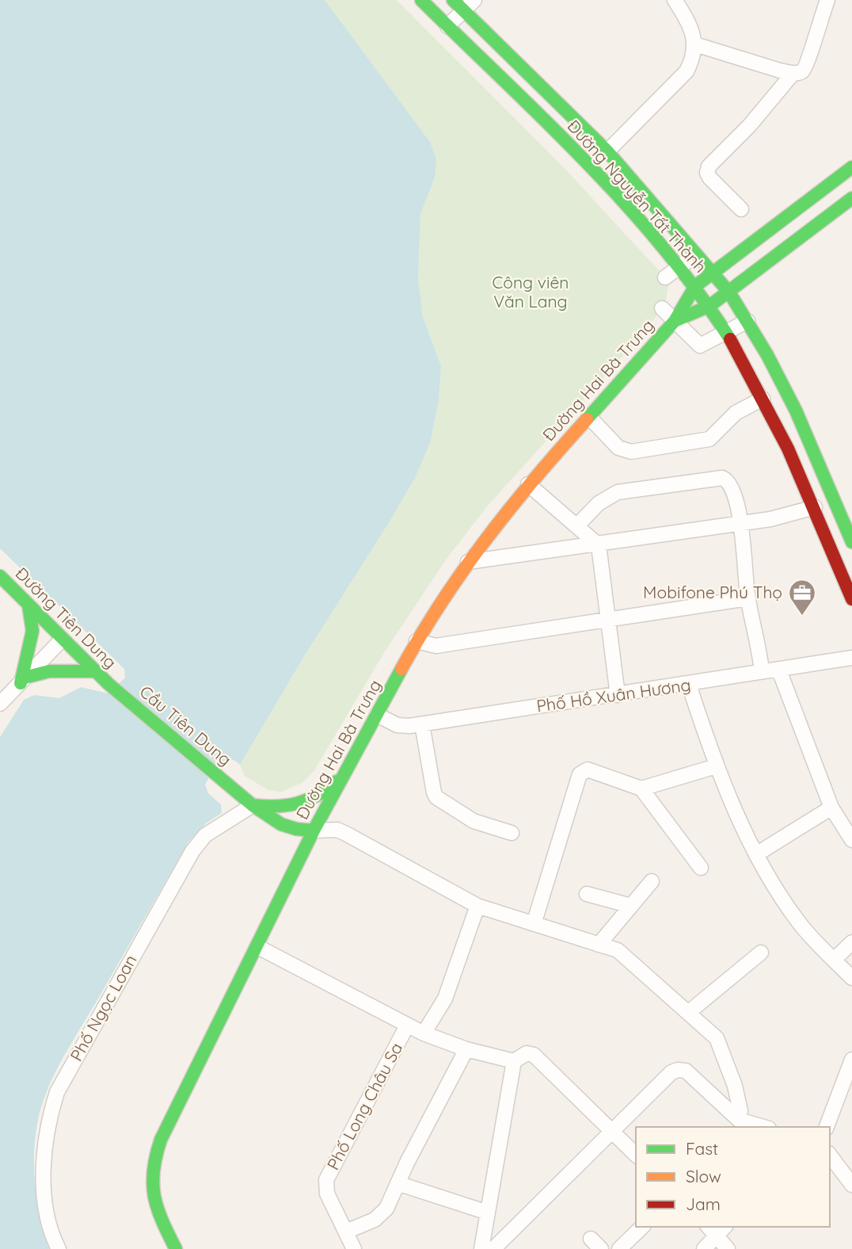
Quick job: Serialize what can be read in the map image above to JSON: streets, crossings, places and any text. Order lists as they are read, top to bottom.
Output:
{
  "streets": {
    "street": [
      "Đường Nguyễn Tất Thành",
      "Đường Hai Bà Trưng",
      "Đường Tiên Dung",
      "Phố Hồ Xuân Hương",
      "Cầu Tiên Dung",
      "Phố Ngọc Loan",
      "Phố Long Châu Sa"
    ]
  },
  "crossings": [
    ["Đường Nguyễn Tất Thành", "Đường Hai Bà Trưng"],
    ["Đường Hai Bà Trưng", "Phố Hồ Xuân Hương"],
    ["Đường Tiên Dung", "Cầu Tiên Dung"],
    ["Cầu Tiên Dung", "Phố Ngọc Loan"]
  ],
  "parks": ["Công viên Văn Lang"],
  "places": {
    "office": ["Mobifone Phú Thọ"]
  },
  "legend": ["Fast", "Slow", "Jam"]
}
